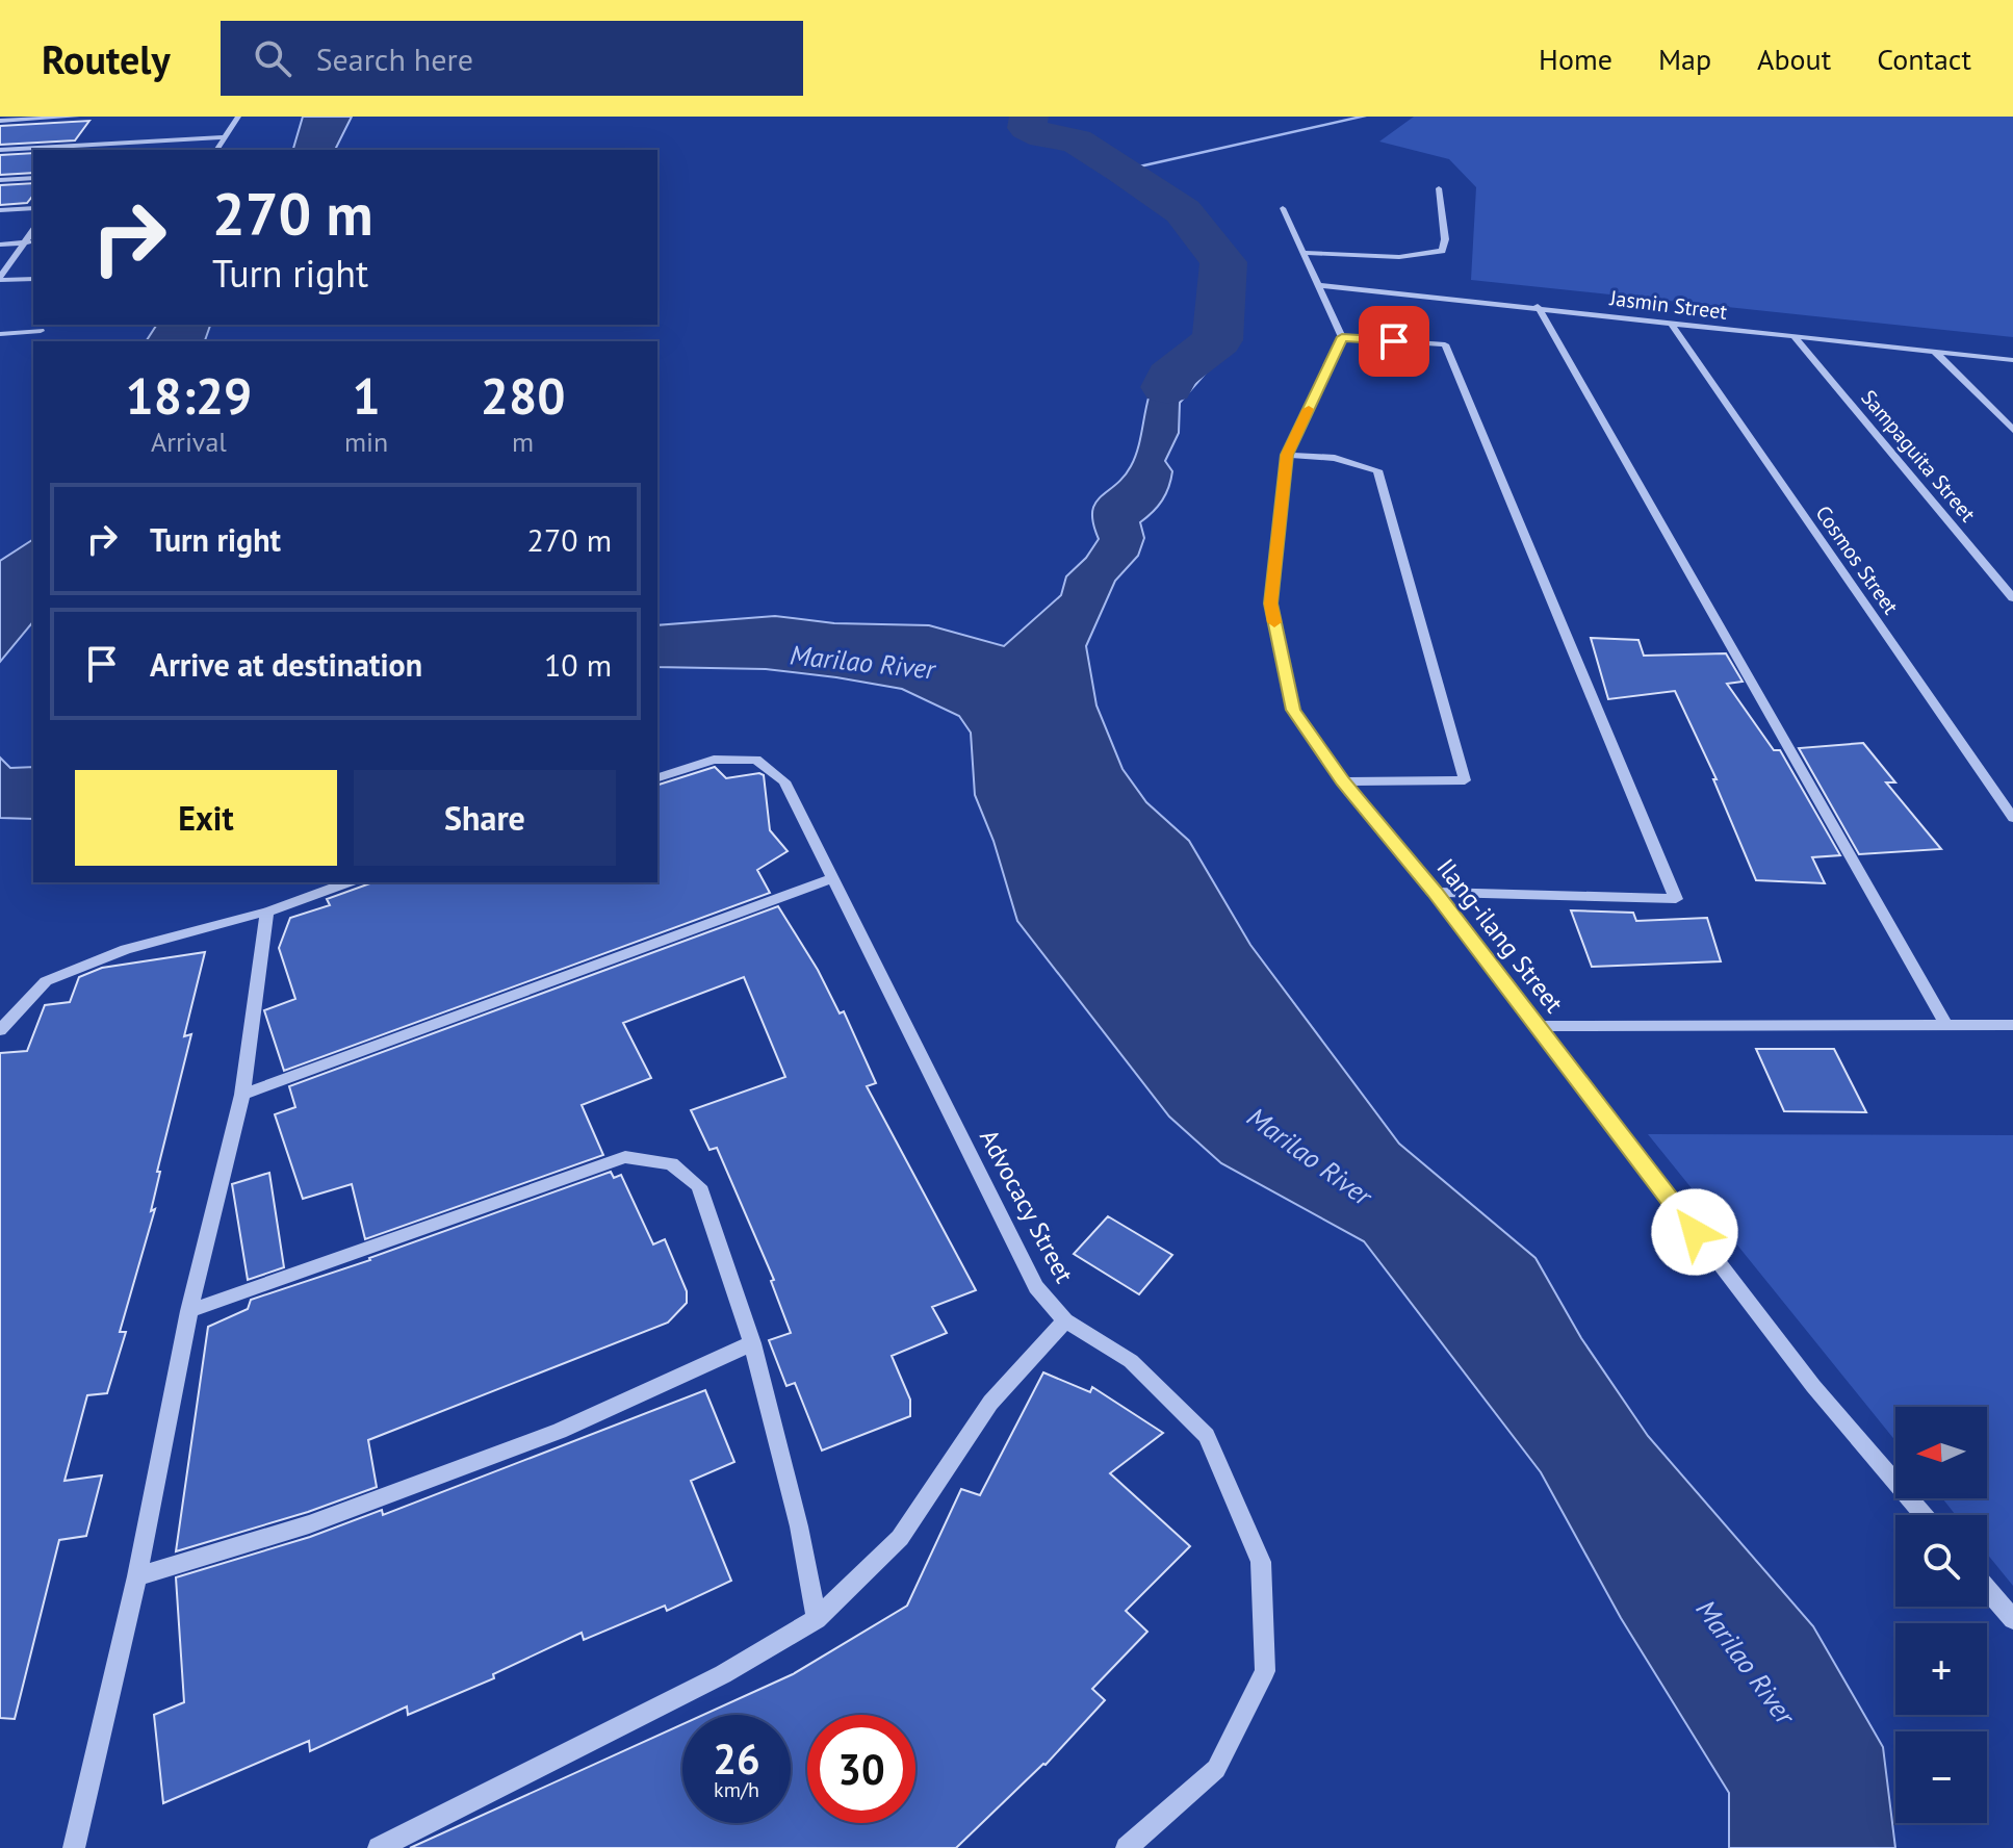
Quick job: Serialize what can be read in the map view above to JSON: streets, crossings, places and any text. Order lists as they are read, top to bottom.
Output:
{
  "streets": {
    "street": [
      "Jasmin Street",
      "Sampaguita Street",
      "Cosmos Street",
      "Ilang-ilang Street",
      "Advocacy Street"
    ]
  },
  "crossings": [
    ["Jasmin Street", "Sampaguita Street"],
    ["Jasmin Street", "Cosmos Street"]
  ],
  "water": ["Marilao River"],
  "north": "left",
  "page": {
    "header": "Routely",
    "search": "Search here",
    "nav": [
      "Home",
      "Map",
      "About",
      "Contact"
    ],
    "turn": ["270 m", "Turn right"],
    "eta": [
      "18:29",
      "Arrival",
      "1",
      "min",
      "280",
      "m"
    ],
    "list": [
      {
        "name": "Turn right",
        "value": "270 m"
      },
      {
        "name": "Arrive at destination",
        "value": "10 m"
      }
    ],
    "buttons": ["Exit", "Share"],
    "map_buttons": ["+", "−"],
    "speed": "26 km/h",
    "limit": "30"
  }
}
